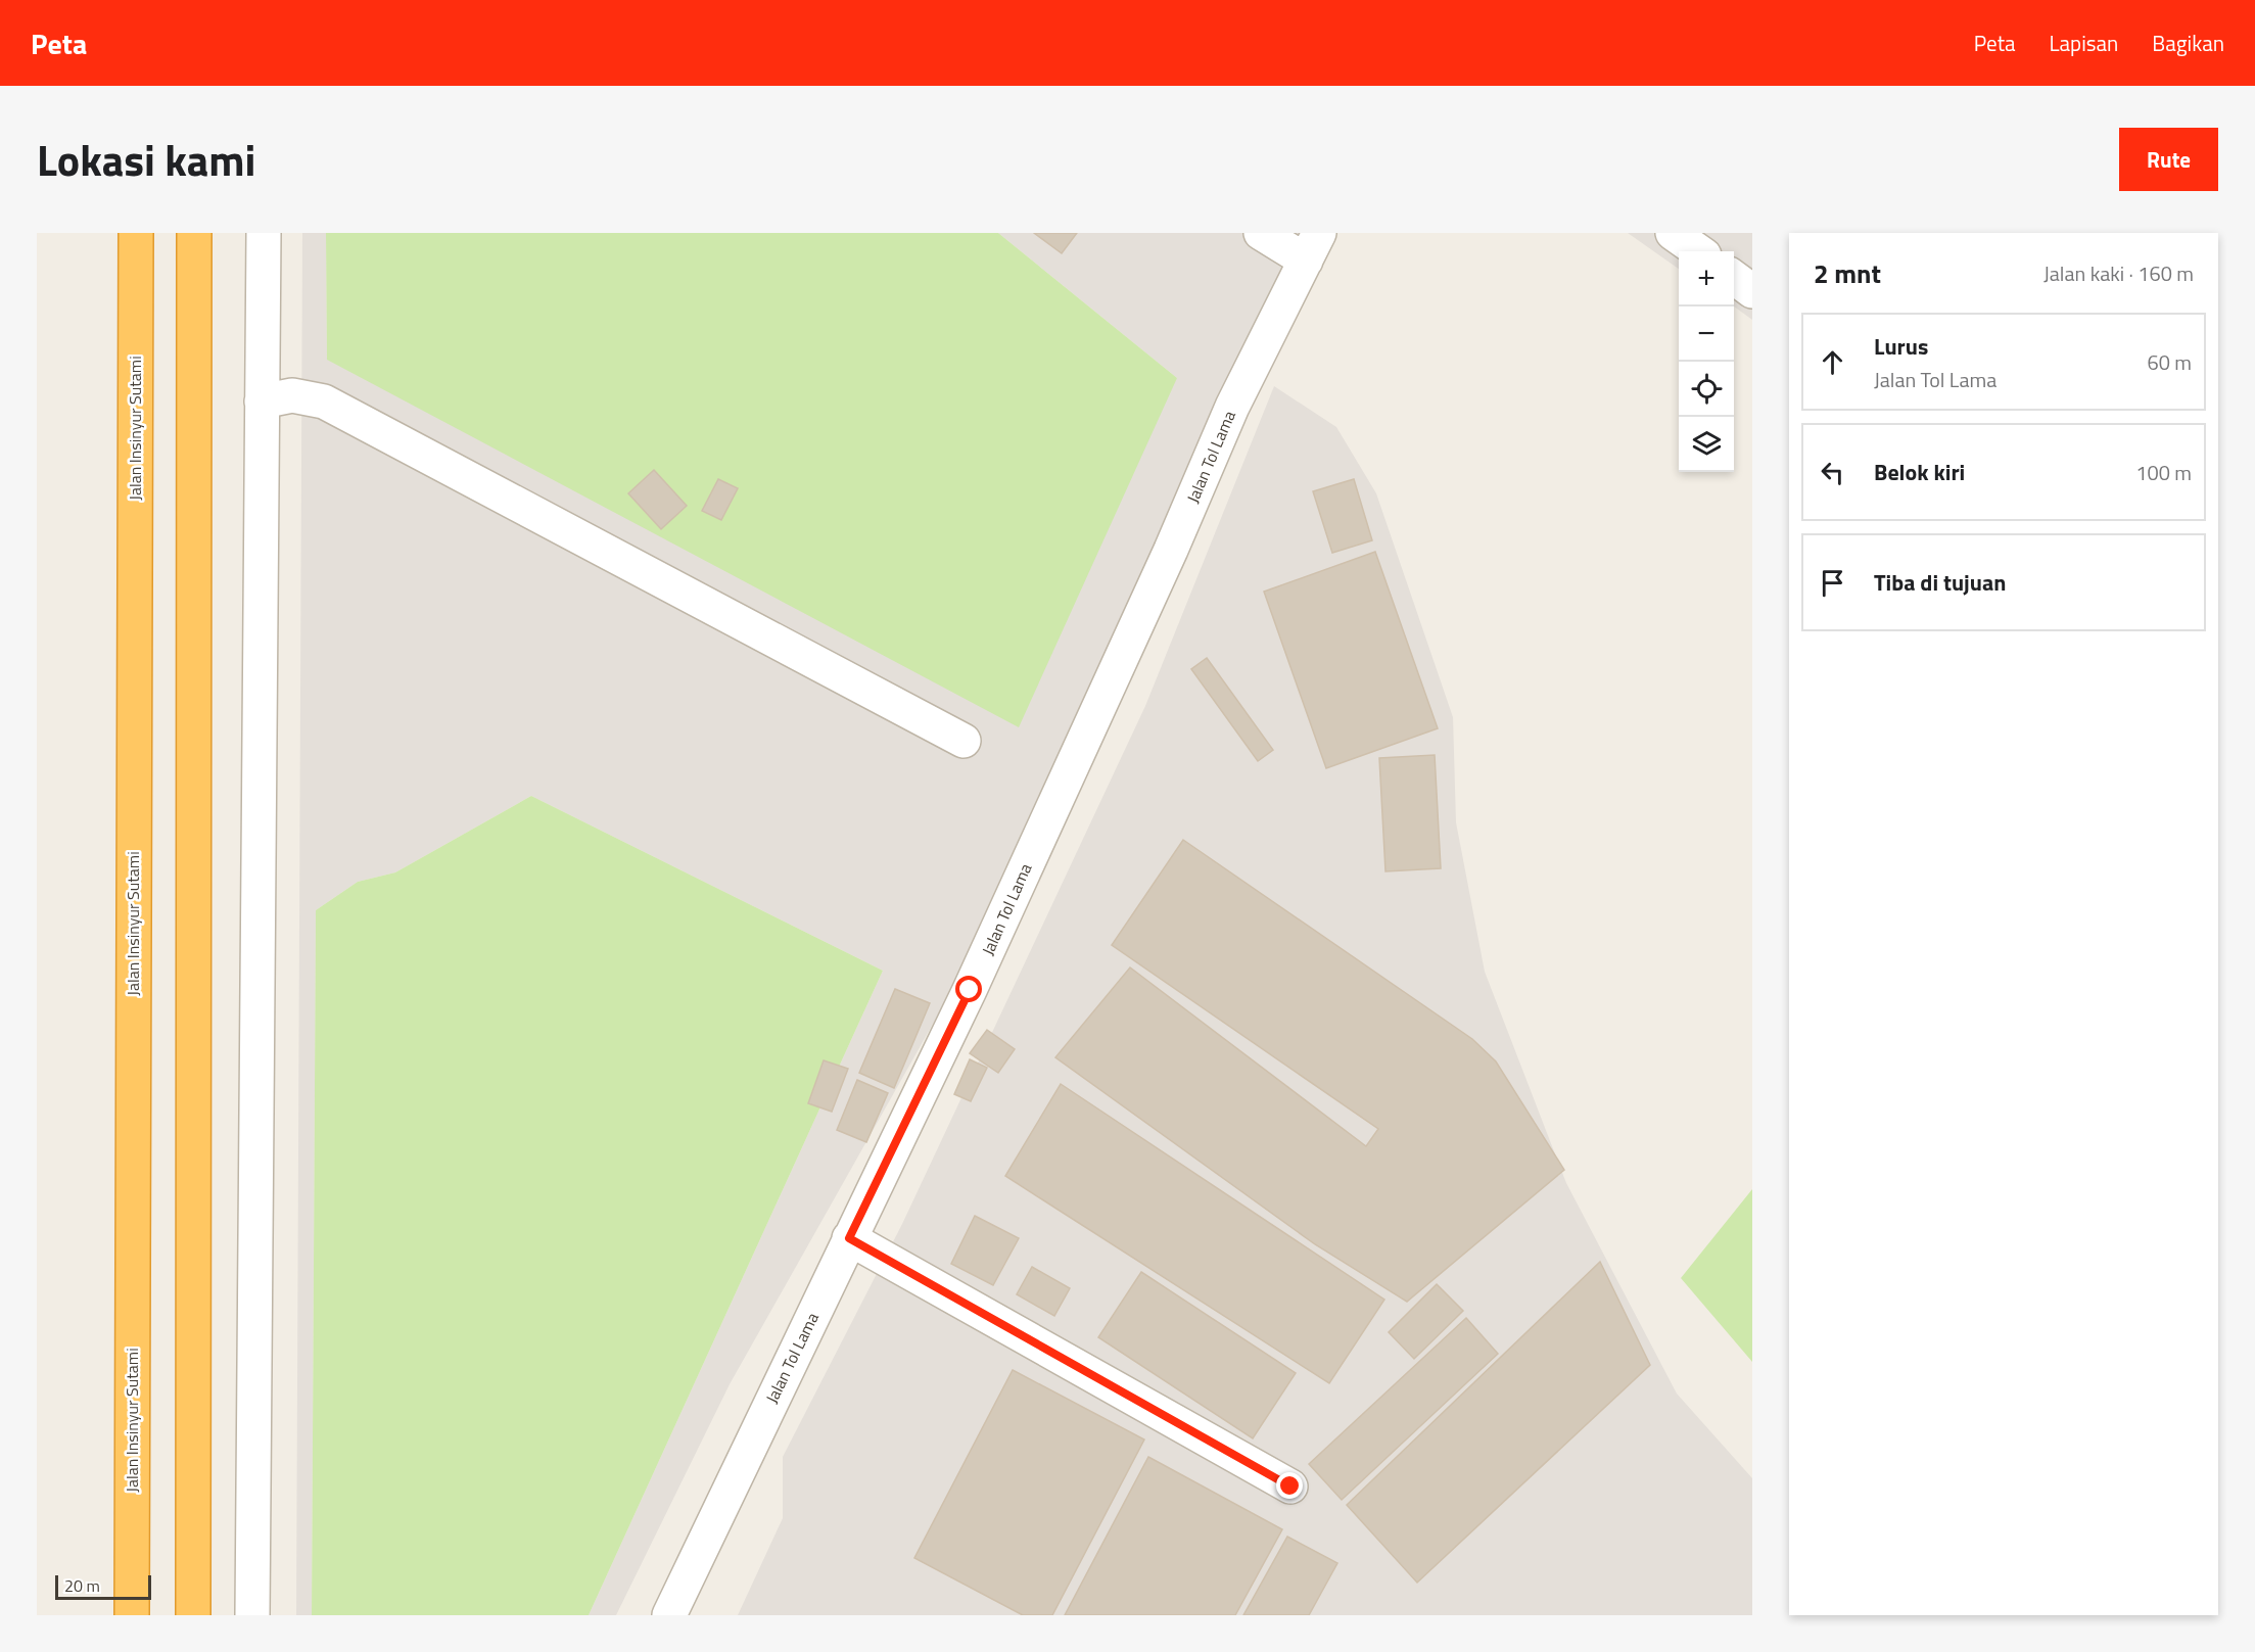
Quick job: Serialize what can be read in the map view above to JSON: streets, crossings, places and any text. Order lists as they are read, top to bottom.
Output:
{
  "streets": {
    "highway": ["Jalan Insinyur Sutami"],
    "street": ["Jalan Tol Lama"]
  },
  "scale_bar": "20 m",
  "page": {
    "header": "Peta",
    "nav": ["Peta", "Lapisan", "Bagikan"],
    "title": "Lokasi kami",
    "buttons": "Rute",
    "heading": ["2 mnt", "Jalan kaki · 160 m"],
    "map_buttons": ["+", "−"],
    "list": [
      ["Lurus", "Jalan Tol Lama", "60 m"],
      ["Belok kiri", "100 m"],
      "Tiba di tujuan"
    ],
    "scale": "20 m"
  }
}
